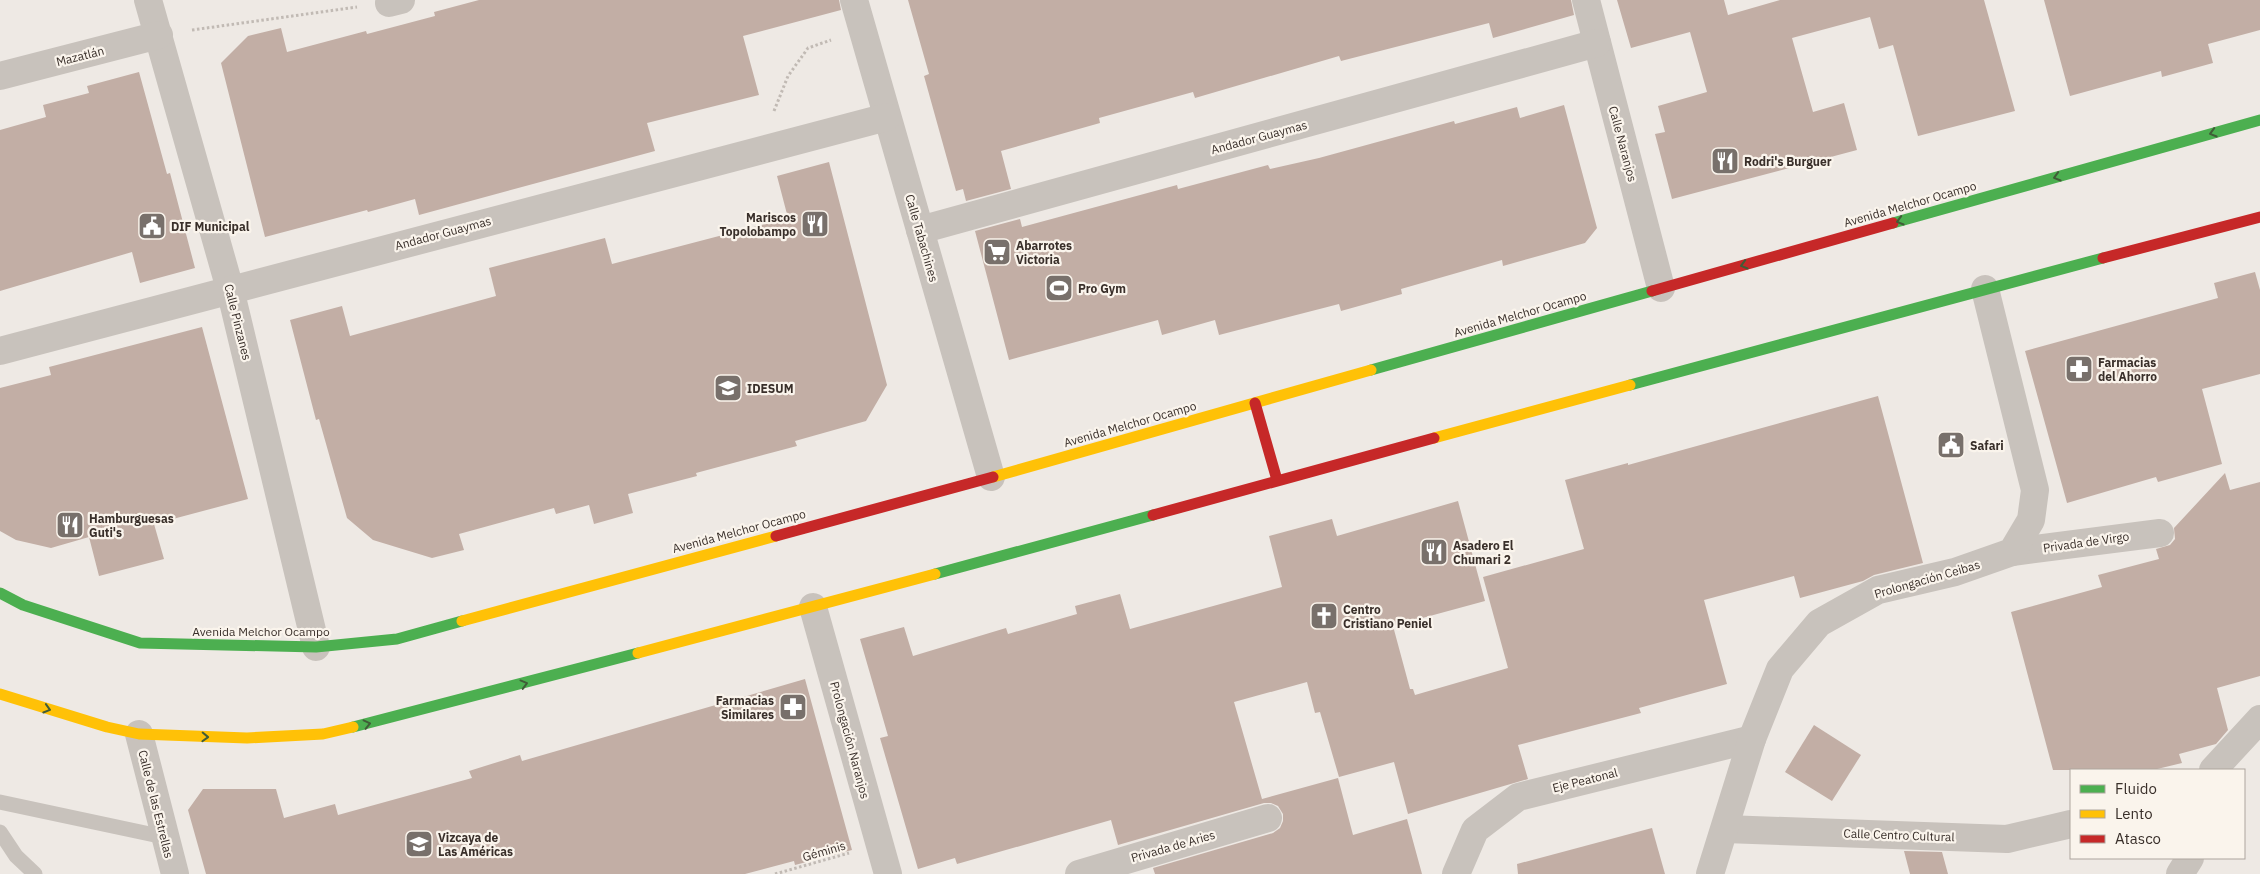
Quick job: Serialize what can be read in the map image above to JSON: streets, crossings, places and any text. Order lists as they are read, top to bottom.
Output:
{
  "streets": {
    "main road": ["Avenida Melchor Ocampo"],
    "street": [
      "Mazatlán",
      "Andador Guaymas",
      "Calle Naranjos",
      "Calle Tabachines",
      "Calle Pinzanes",
      "Privada de Virgo",
      "Prolongación Ceibas",
      "Prolongación Naranjos",
      "Eje Peatonal",
      "Calle de las Estrellas",
      "Calle Centro Cultural",
      "Privada de Aries"
    ],
    "path": ["Géminis"]
  },
  "crossings": [
    ["Mazatlán", "Calle Pinzanes"],
    ["Andador Guaymas", "Calle Naranjos"],
    ["Andador Guaymas", "Calle Tabachines"],
    ["Andador Guaymas", "Calle Pinzanes"],
    ["Calle Naranjos", "Avenida Melchor Ocampo"],
    ["Avenida Melchor Ocampo", "Calle Tabachines"],
    ["Avenida Melchor Ocampo", "Calle Pinzanes"],
    ["Privada de Virgo", "Prolongación Ceibas"],
    ["Prolongación Ceibas", "Eje Peatonal"],
    ["Prolongación Ceibas", "Calle Centro Cultural"],
    ["Prolongación Naranjos", "Géminis"]
  ],
  "places": {
    "restaurant": [
      "Rodri's Burguer",
      "Mariscos Topolobampo",
      "Hamburguesas Guti's",
      "Asadero El Chumari 2"
    ],
    "public building": ["DIF Municipal", "Safari"],
    "supermarket": ["Abarrotes Victoria"],
    "sports": ["Pro Gym"],
    "pharmacy": ["Farmacias del Ahorro", "Farmacias Similares"],
    "school or university": ["IDESUM", "Vizcaya de Las Américas"],
    "church": ["Centro Cristiano Peniel"]
  },
  "legend": ["Fluido", "Lento", "Atasco"]
}
